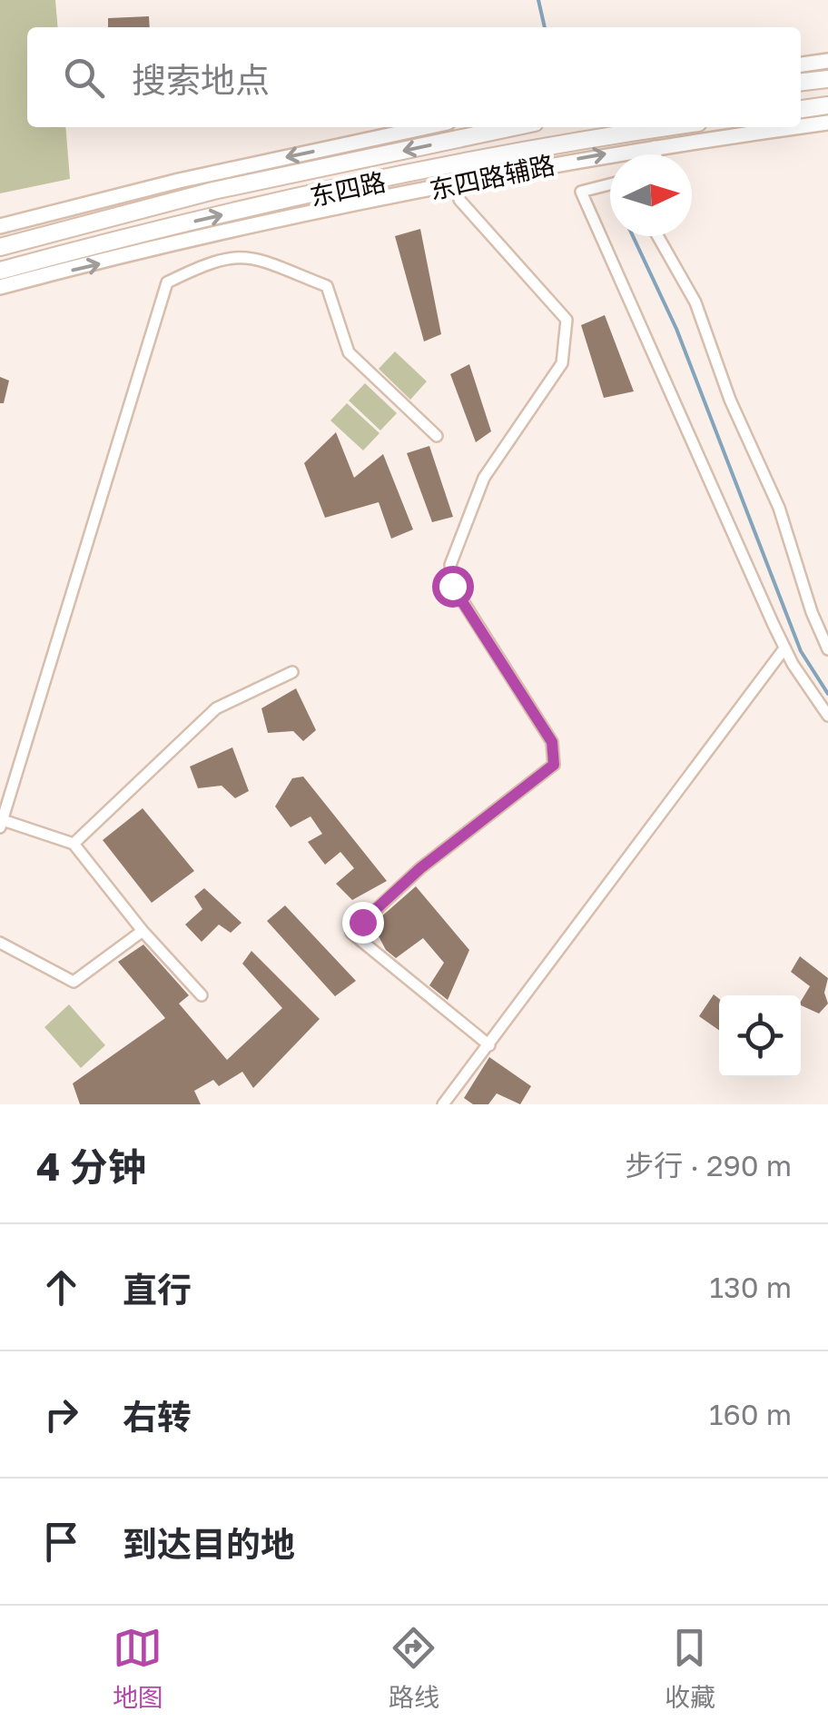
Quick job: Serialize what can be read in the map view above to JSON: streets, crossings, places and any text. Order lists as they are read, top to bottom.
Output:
{
  "streets": {
    "main road": ["东四路辅路", "东四路"]
  },
  "north": "right",
  "page": {
    "search": "搜索地点",
    "heading": ["4 分钟", "步行 · 290 m"],
    "list": [
      ["直行", "130 m"],
      ["右转", "160 m"],
      "到达目的地"
    ],
    "nav": ["地图", "路线", "收藏"]
  }
}
